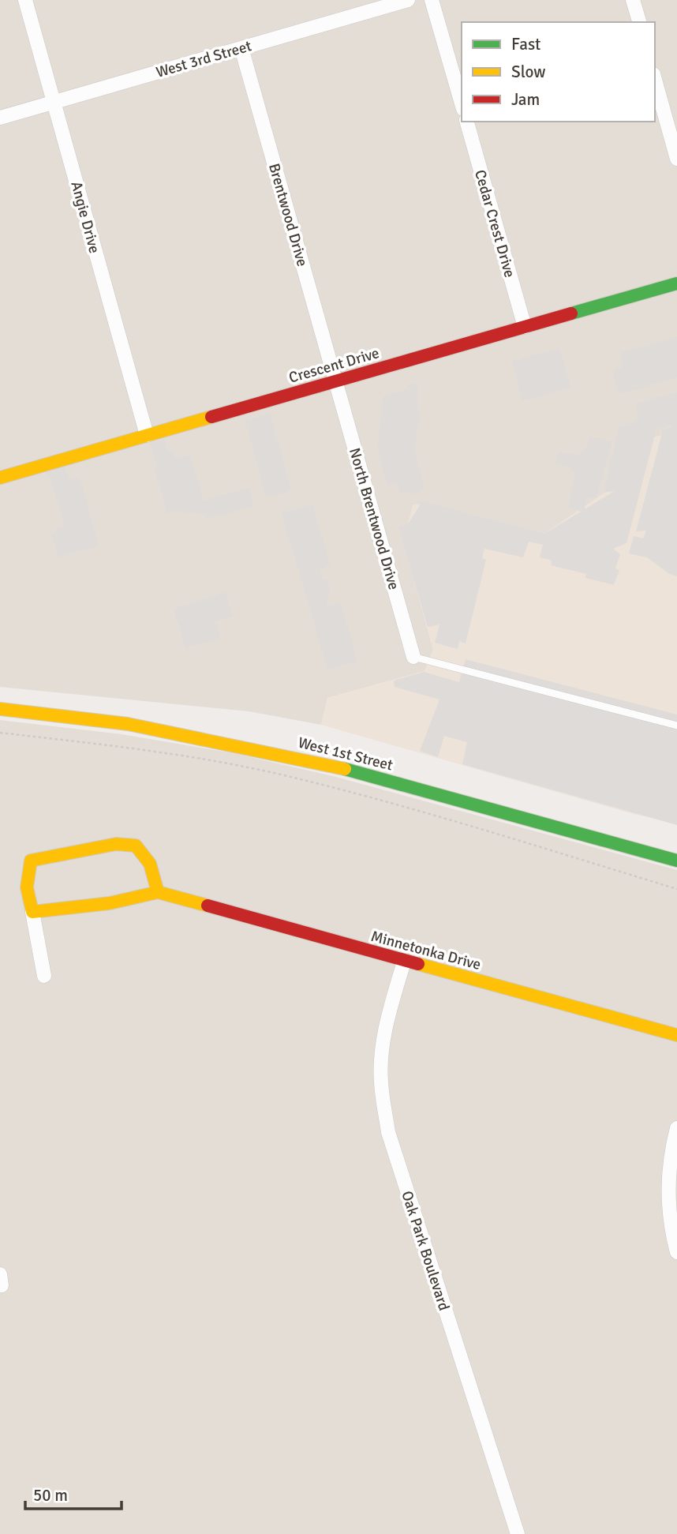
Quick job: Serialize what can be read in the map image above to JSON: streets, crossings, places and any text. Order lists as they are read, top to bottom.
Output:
{
  "streets": {
    "street": [
      "West 3rd Street",
      "Brentwood Drive",
      "Angie Drive",
      "Cedar Crest Drive",
      "Crescent Drive",
      "North Brentwood Drive",
      "West 1st Street",
      "Minnetonka Drive",
      "Oak Park Boulevard"
    ]
  },
  "crossings": [
    ["West 3rd Street", "Brentwood Drive"],
    ["West 3rd Street", "Angie Drive"],
    ["Brentwood Drive", "Crescent Drive"],
    ["Brentwood Drive", "North Brentwood Drive"],
    ["Angie Drive", "Crescent Drive"],
    ["Cedar Crest Drive", "Crescent Drive"],
    ["Crescent Drive", "North Brentwood Drive"],
    ["Minnetonka Drive", "Oak Park Boulevard"]
  ],
  "legend": ["Fast", "Slow", "Jam"],
  "scale_bar": "50 m"
}
